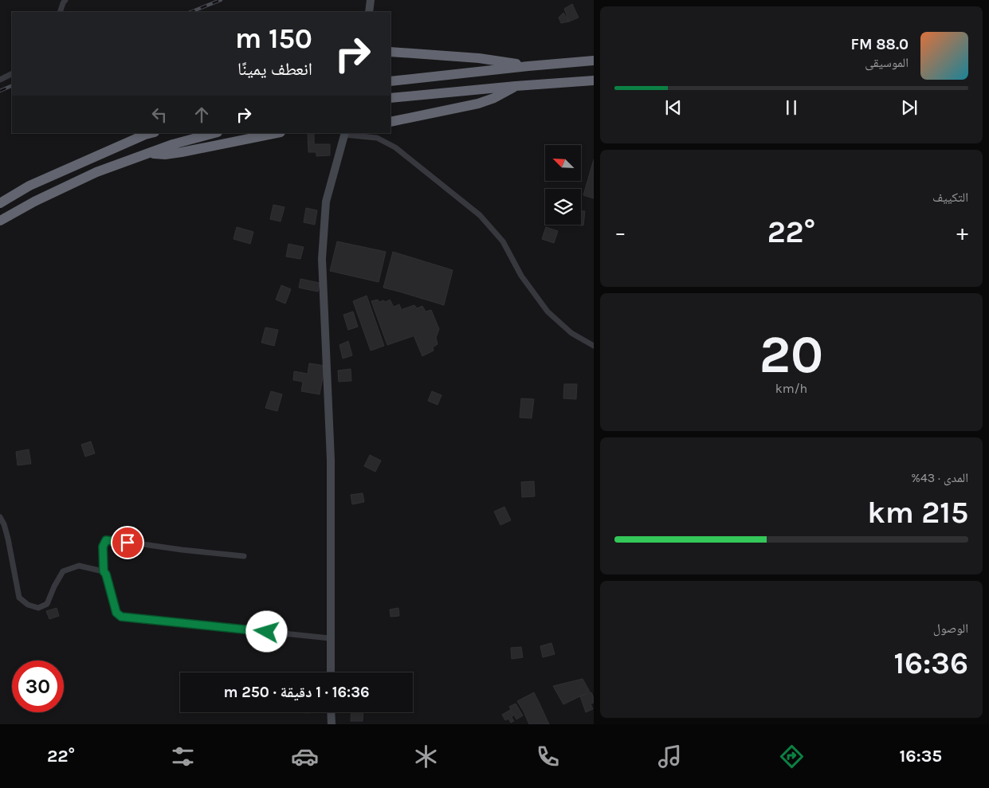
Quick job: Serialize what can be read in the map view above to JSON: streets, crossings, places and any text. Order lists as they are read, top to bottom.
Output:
{
  "north": "top left",
  "page": {
    "turn": ["150 m", "انعطف يمينًا"],
    "song": ["88.0 FM", "الموسيقى"],
    "tile": [
      "التكييف",
      ["20", "km/h"],
      ["المدى · 43%", "215 km"],
      ["الوصول", "16:36"]
    ],
    "heat": ["−", "22°", "+"],
    "limit": "30",
    "trip": "16:36 · 1 دقيقة · 250 m",
    "tabs": ["16:35", "22°"]
  }
}
